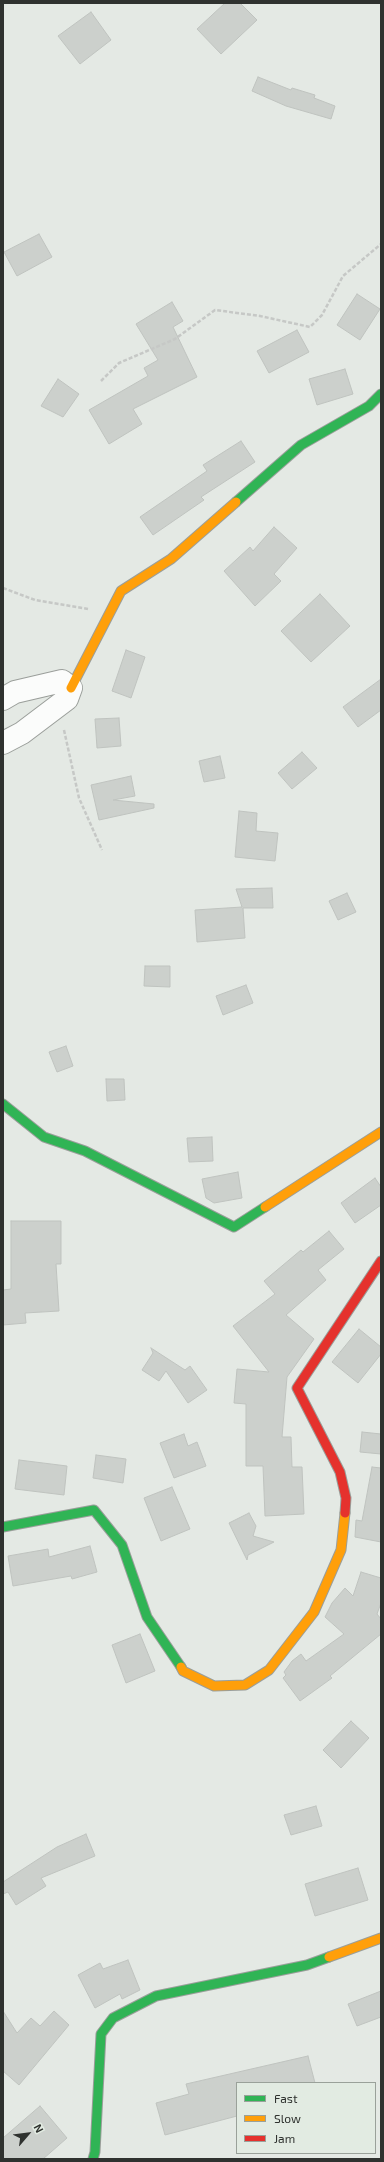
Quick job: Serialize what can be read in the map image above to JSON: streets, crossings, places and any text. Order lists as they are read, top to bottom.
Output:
{
  "legend": ["Fast", "Slow", "Jam"],
  "north": "top right"
}
